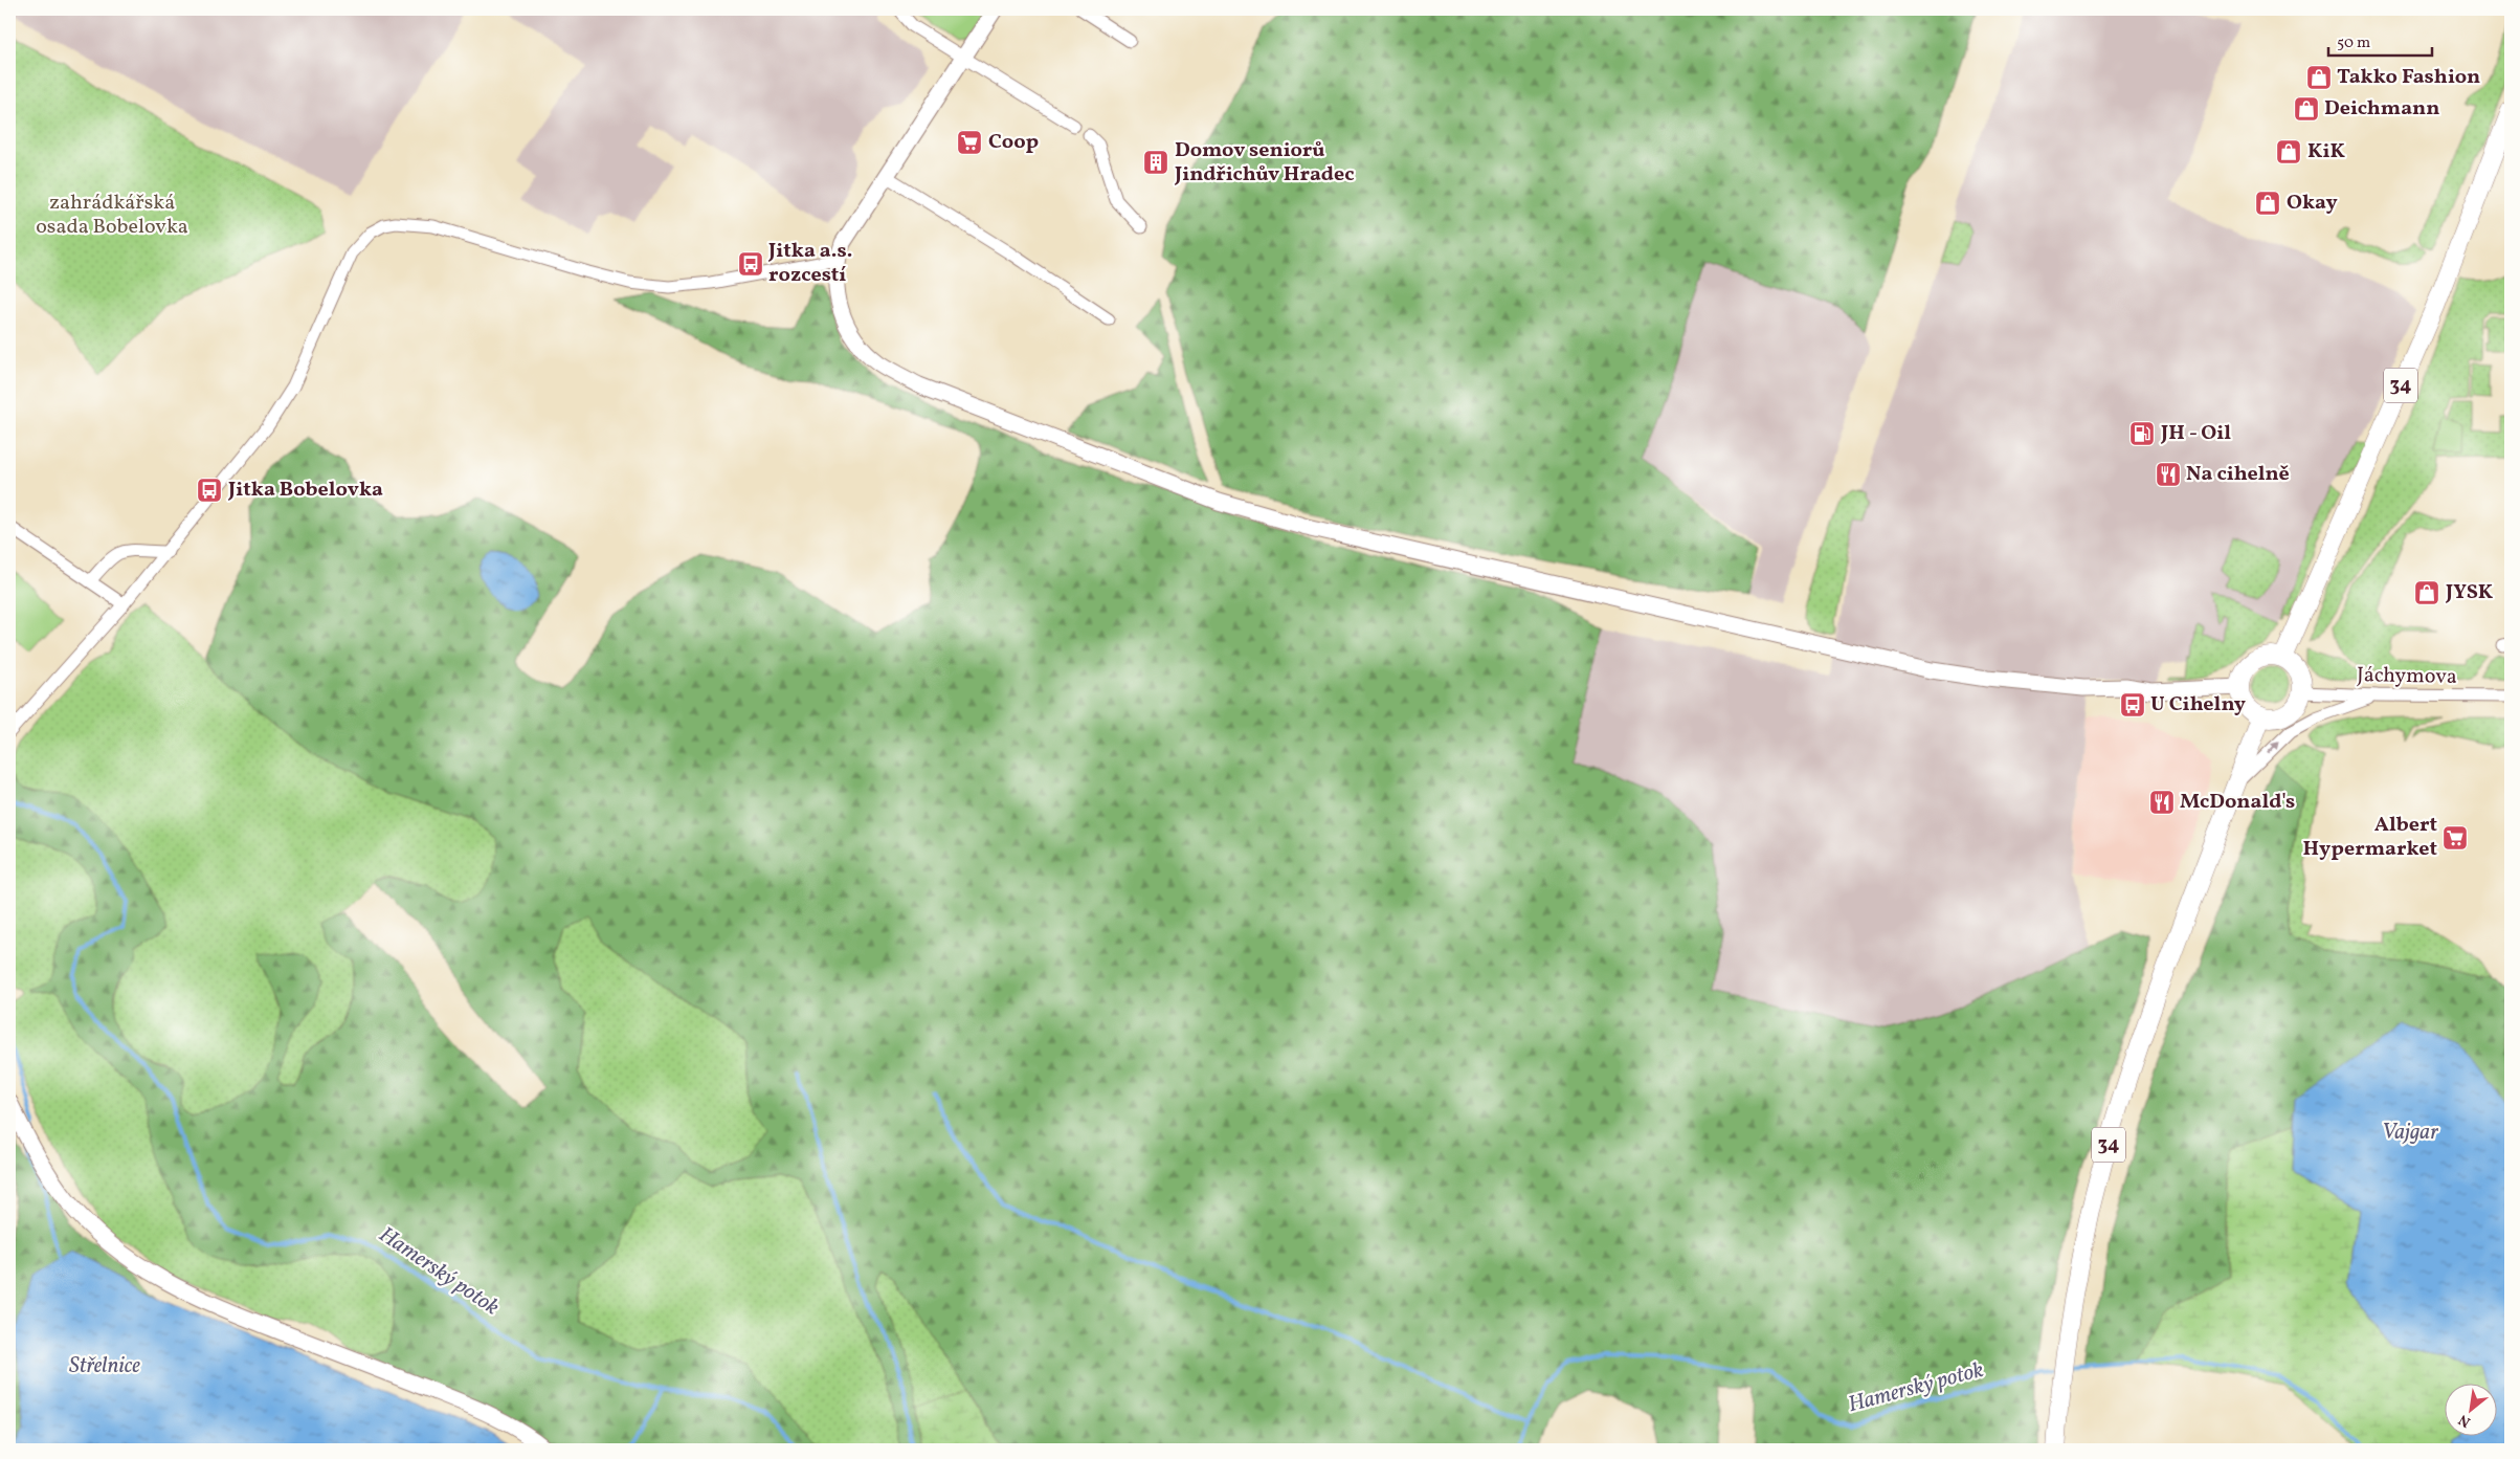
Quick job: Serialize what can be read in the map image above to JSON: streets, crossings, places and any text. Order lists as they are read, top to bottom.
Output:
{
  "streets": {
    "main road": ["34"],
    "street": ["Jáchymova"]
  },
  "crossings": [
    ["34", "Jáchymova"]
  ],
  "water": ["Vajgar", "Hamerský potok", "Střelnice"],
  "parks": ["zahrádkářská osada Bobelovka"],
  "places": {
    "shop": [
      "Takko Fashion",
      "Deichmann",
      "KiK",
      "Okay",
      "JYSK"
    ],
    "supermarket": ["Coop", "Albert Hypermarket"],
    "building": ["Domov seniorů Jindřichův Hradec"],
    "bus stop": ["Jitka a.s. rozcestí", "Jitka Bobelovka", "U Cihelny"],
    "fuel station": ["JH - Oil"],
    "restaurant": ["Na cihelně", "McDonald's"]
  },
  "scale_bar": "50 m",
  "north": "bottom left"
}
